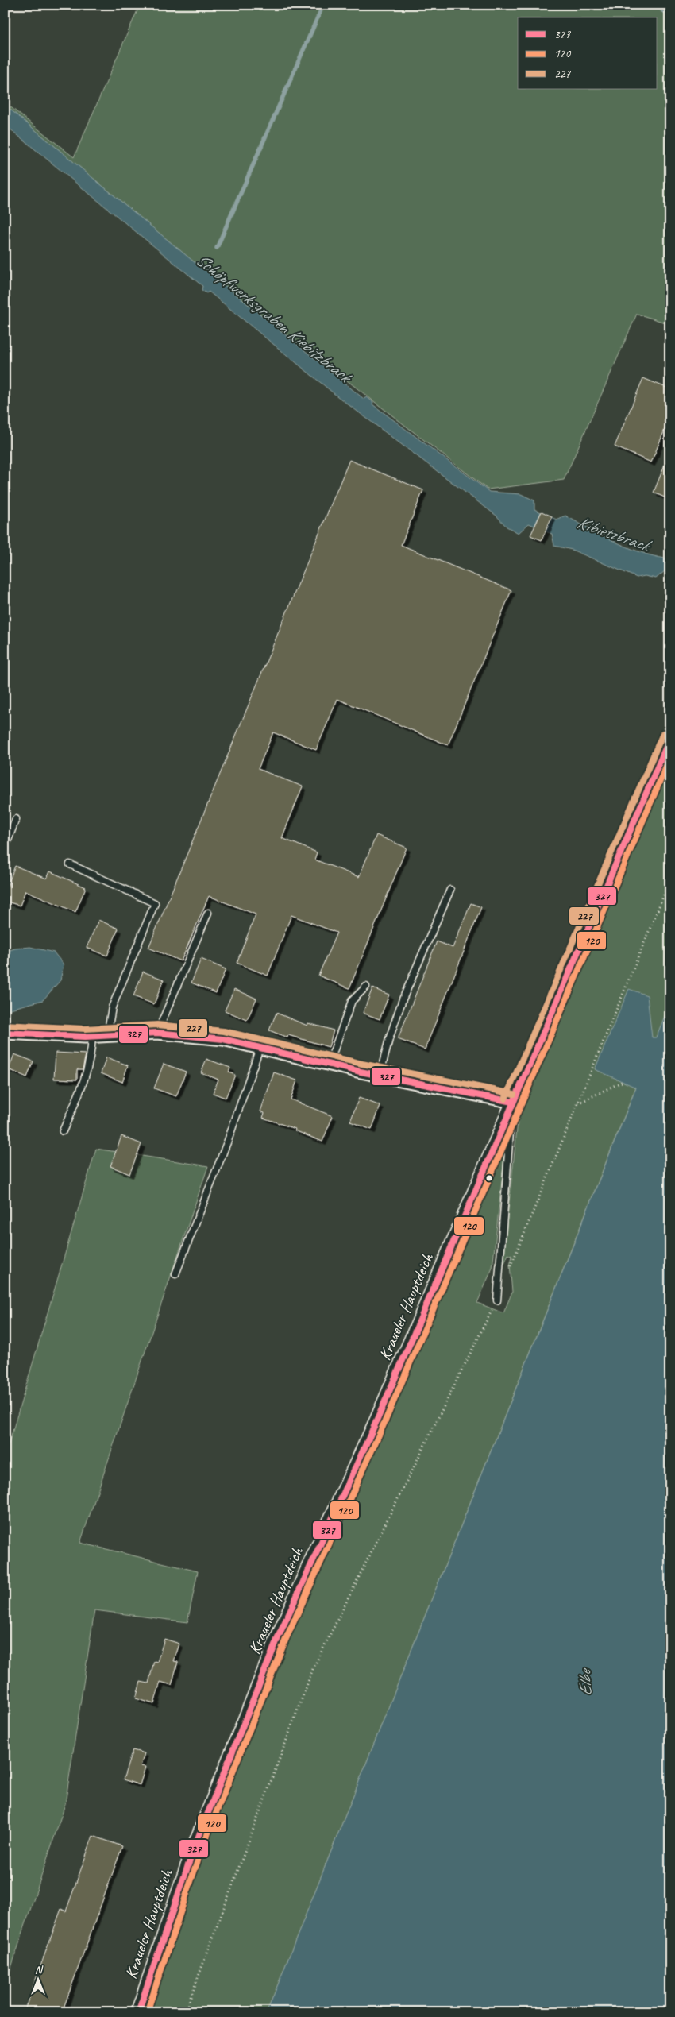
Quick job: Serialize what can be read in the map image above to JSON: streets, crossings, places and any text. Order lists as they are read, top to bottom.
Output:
{
  "streets": {
    "street": ["Kraueler Hauptdeich"]
  },
  "water": ["Schöpfwerksgraben Kiebitzbrack", "Kibietzbrack", "Elbe"],
  "lines": ["transit line 227", "transit line 327", "transit line 120"],
  "legend": ["327", "120", "227"],
  "north": "top"
}
